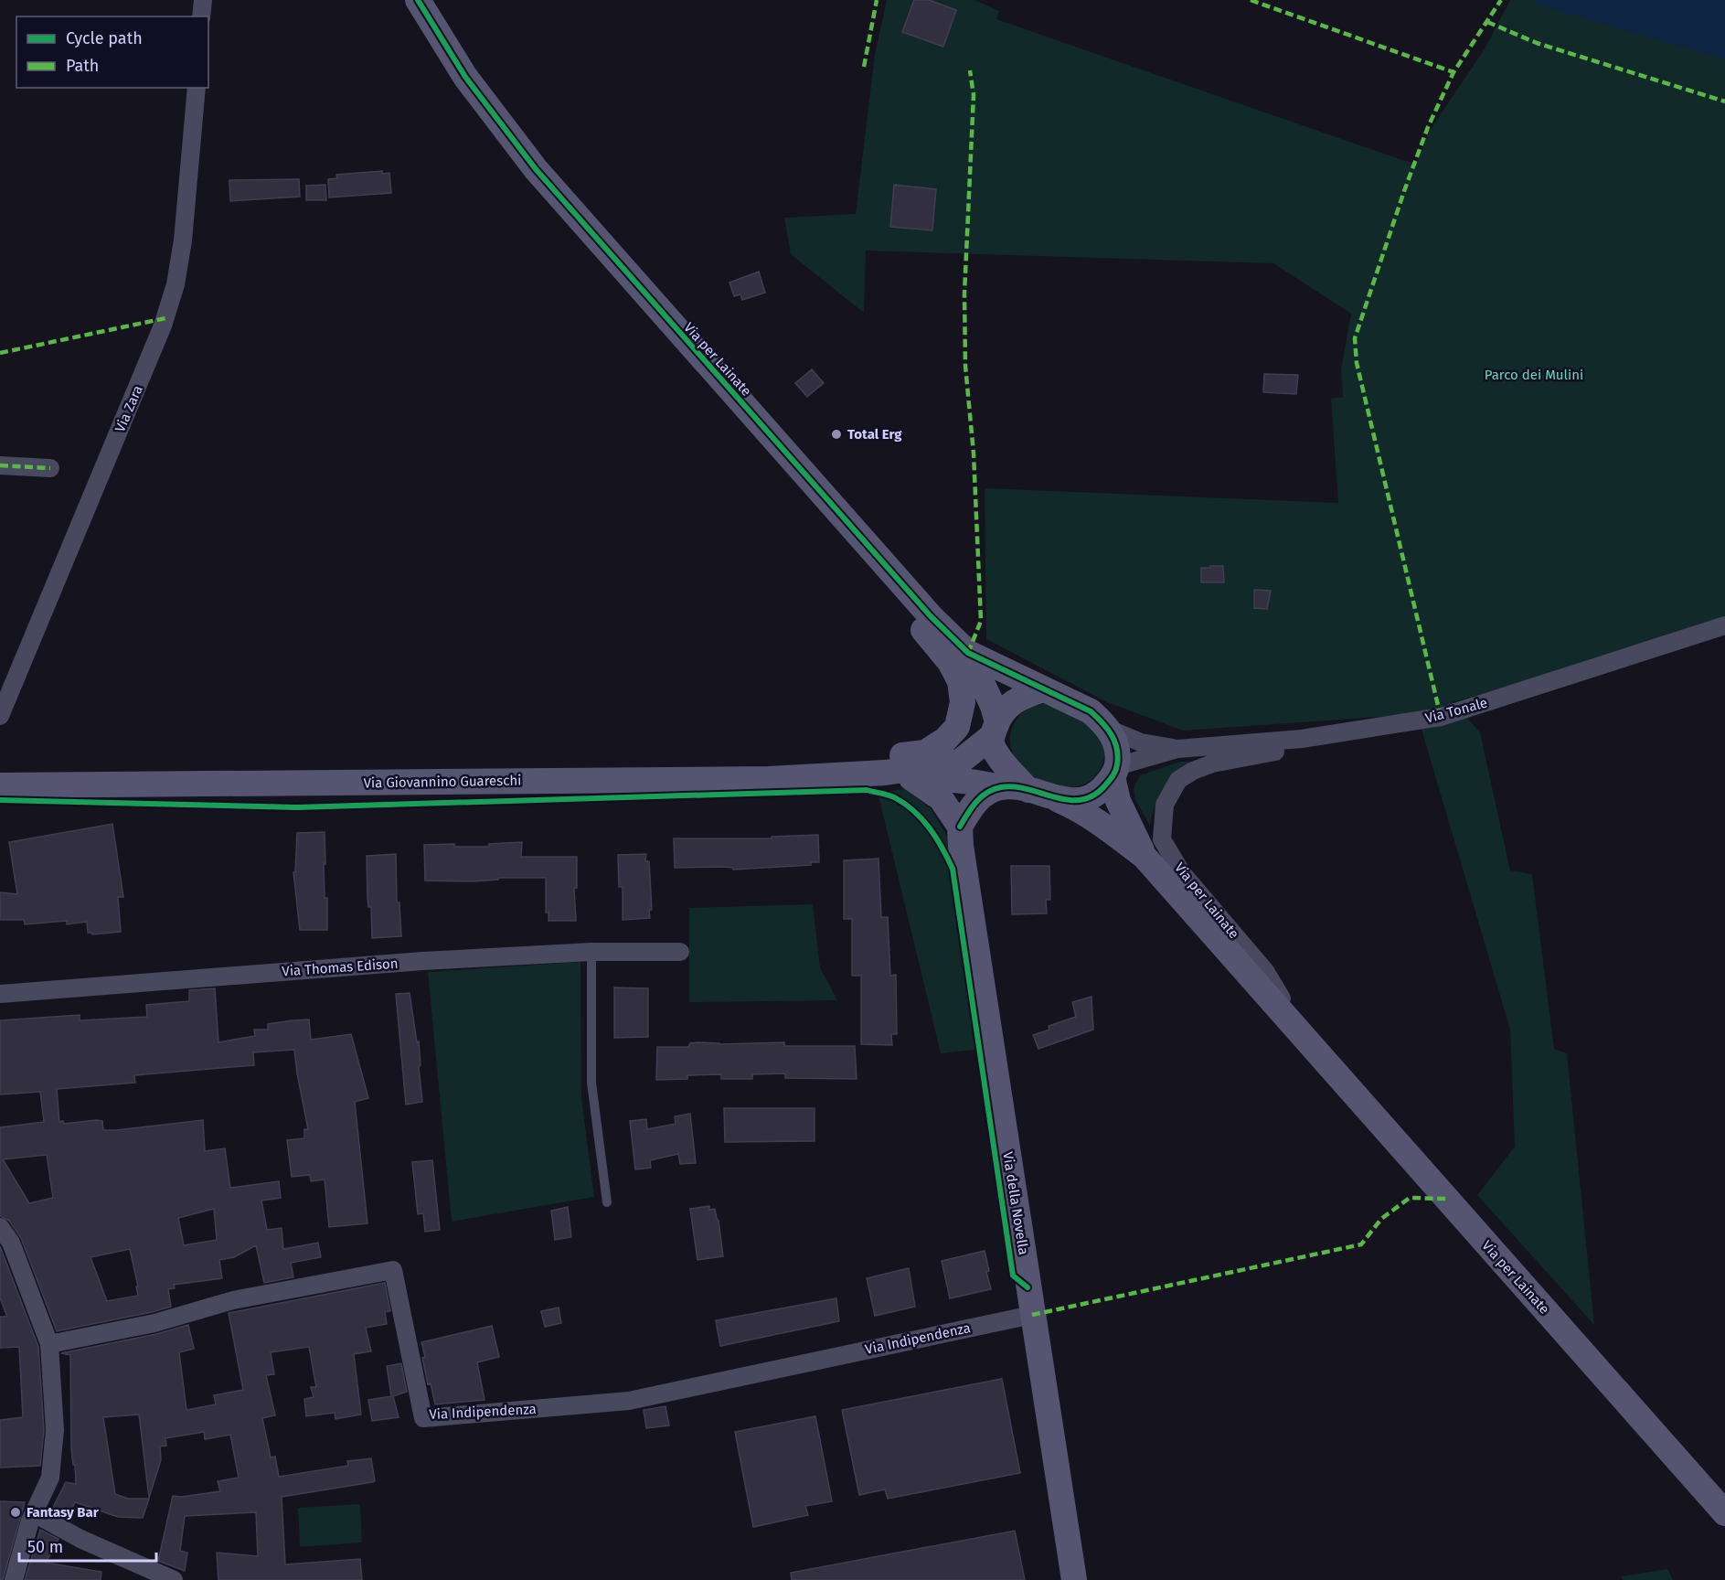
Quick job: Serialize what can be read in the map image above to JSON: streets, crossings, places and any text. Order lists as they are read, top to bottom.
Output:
{
  "streets": {
    "street": [
      "Via per Lainate",
      "Via Zara",
      "Via Tonale",
      "Via Giovannino Guareschi",
      "Via Thomas Edison",
      "Via della Novella",
      "Via Indipendenza"
    ]
  },
  "crossings": [
    ["Via per Lainate", "Via Tonale"],
    ["Via per Lainate", "Via della Novella"],
    ["Via della Novella", "Via Indipendenza"]
  ],
  "parks": ["Parco dei Mulini"],
  "places": ["Total Erg", "Fantasy Bar"],
  "legend": ["Cycle path", "Path"],
  "scale_bar": "50 m"
}
